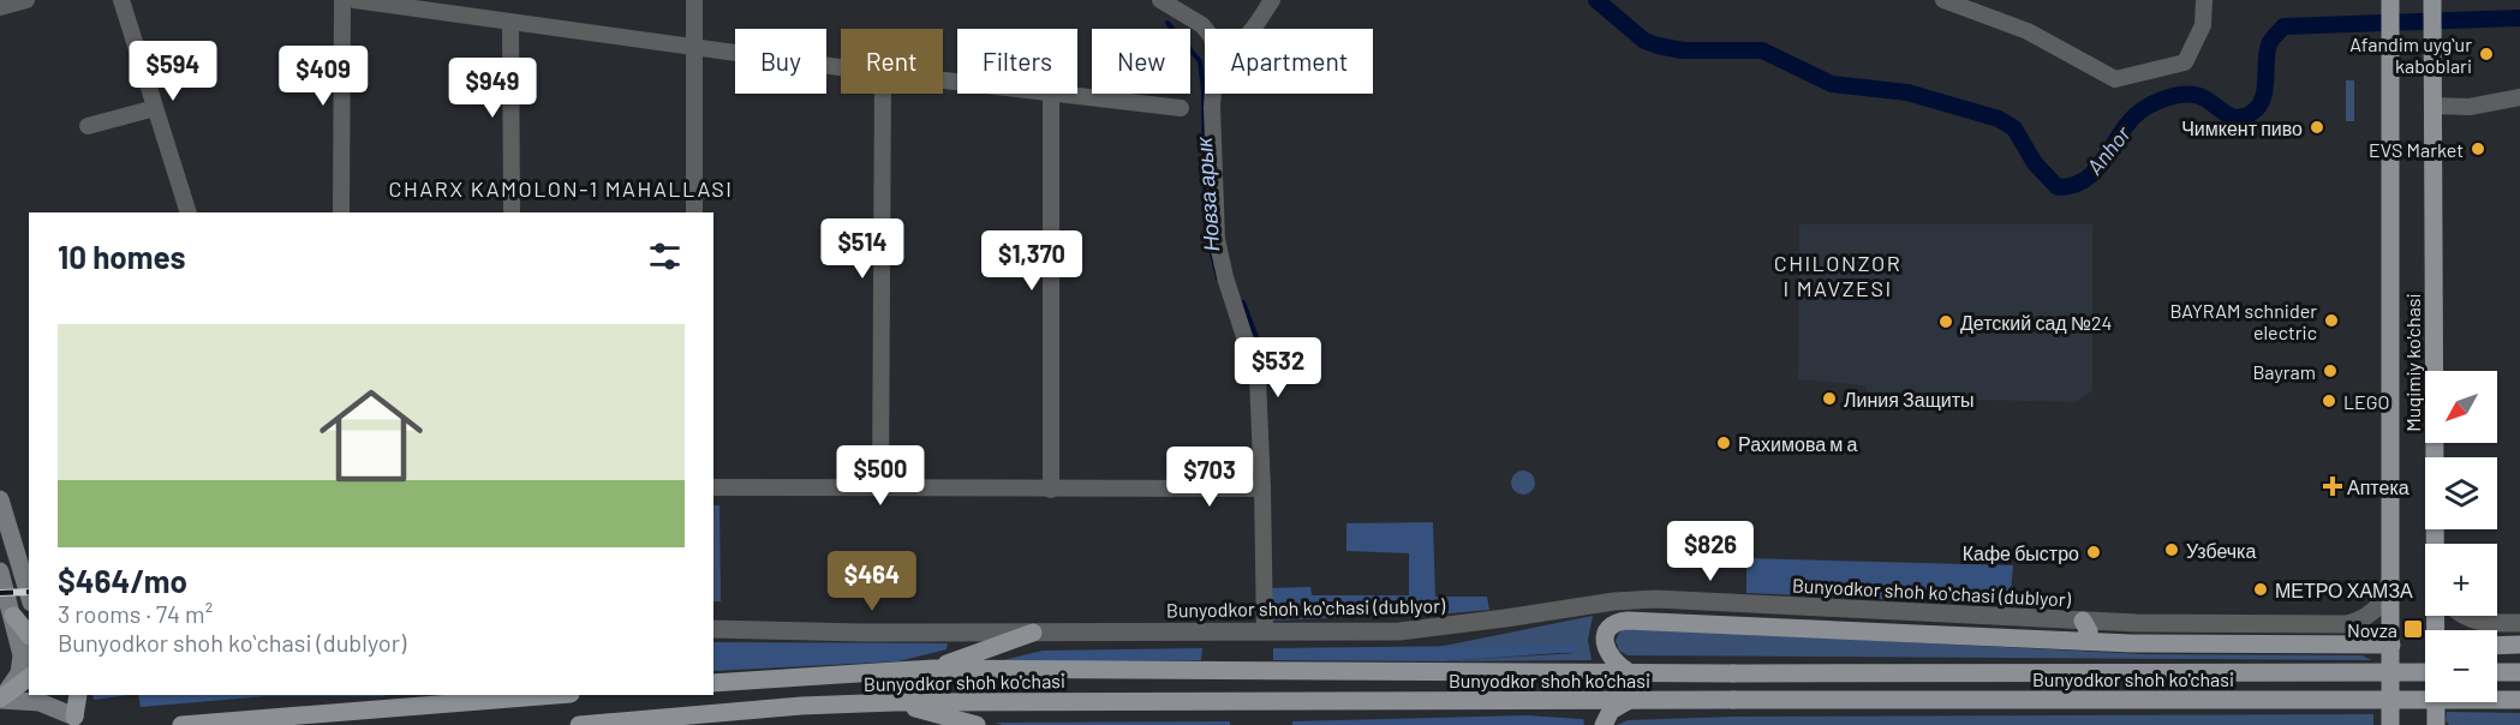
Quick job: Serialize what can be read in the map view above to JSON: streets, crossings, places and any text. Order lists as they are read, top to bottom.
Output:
{
  "streets": {
    "main road": ["Muqimiy ko'chasi", "Bunyodkor shoh ko'chasi"],
    "street": ["Bunyodkor shoh koʻchasi (dublyor)"]
  },
  "crossings": [
    ["Muqimiy ko'chasi", "Bunyodkor shoh koʻchasi (dublyor)"]
  ],
  "districts": ["CHARX KAMOLON-1 MAHALLASI", "CHILONZOR I MAVZESI"],
  "water": ["Anhor", "Новза арык"],
  "places": {
    "other": [
      "Afandim uygʻur kaboblari",
      "Чимкент пиво",
      "EVS Market",
      "BAYRAM schnider electric",
      "Детский сад №24",
      "Bayram",
      "Линия Защиты",
      "LEGO",
      "Рахимова м а",
      "Узбечка",
      "Кафе быстро",
      "МЕТРО ХАМЗА"
    ],
    "health": ["Аптека"],
    "transit": ["Novza"]
  },
  "north": "bottom left",
  "page": {
    "chip": [
      "Buy",
      "Rent",
      "Filters",
      "New",
      "Apartment"
    ],
    "price": [
      "$594",
      "$409",
      "$949",
      "$514",
      "$1,370",
      "$532",
      "$500",
      "$703",
      "$826",
      "$464"
    ],
    "heading": "10 homes",
    "list": [
      {
        "name": "$464/mo",
        "note": "3 rooms · 74 m² · Bunyodkor shoh koʻchasi (dublyor)"
      }
    ],
    "map_buttons": ["+", "−"]
  }
}
